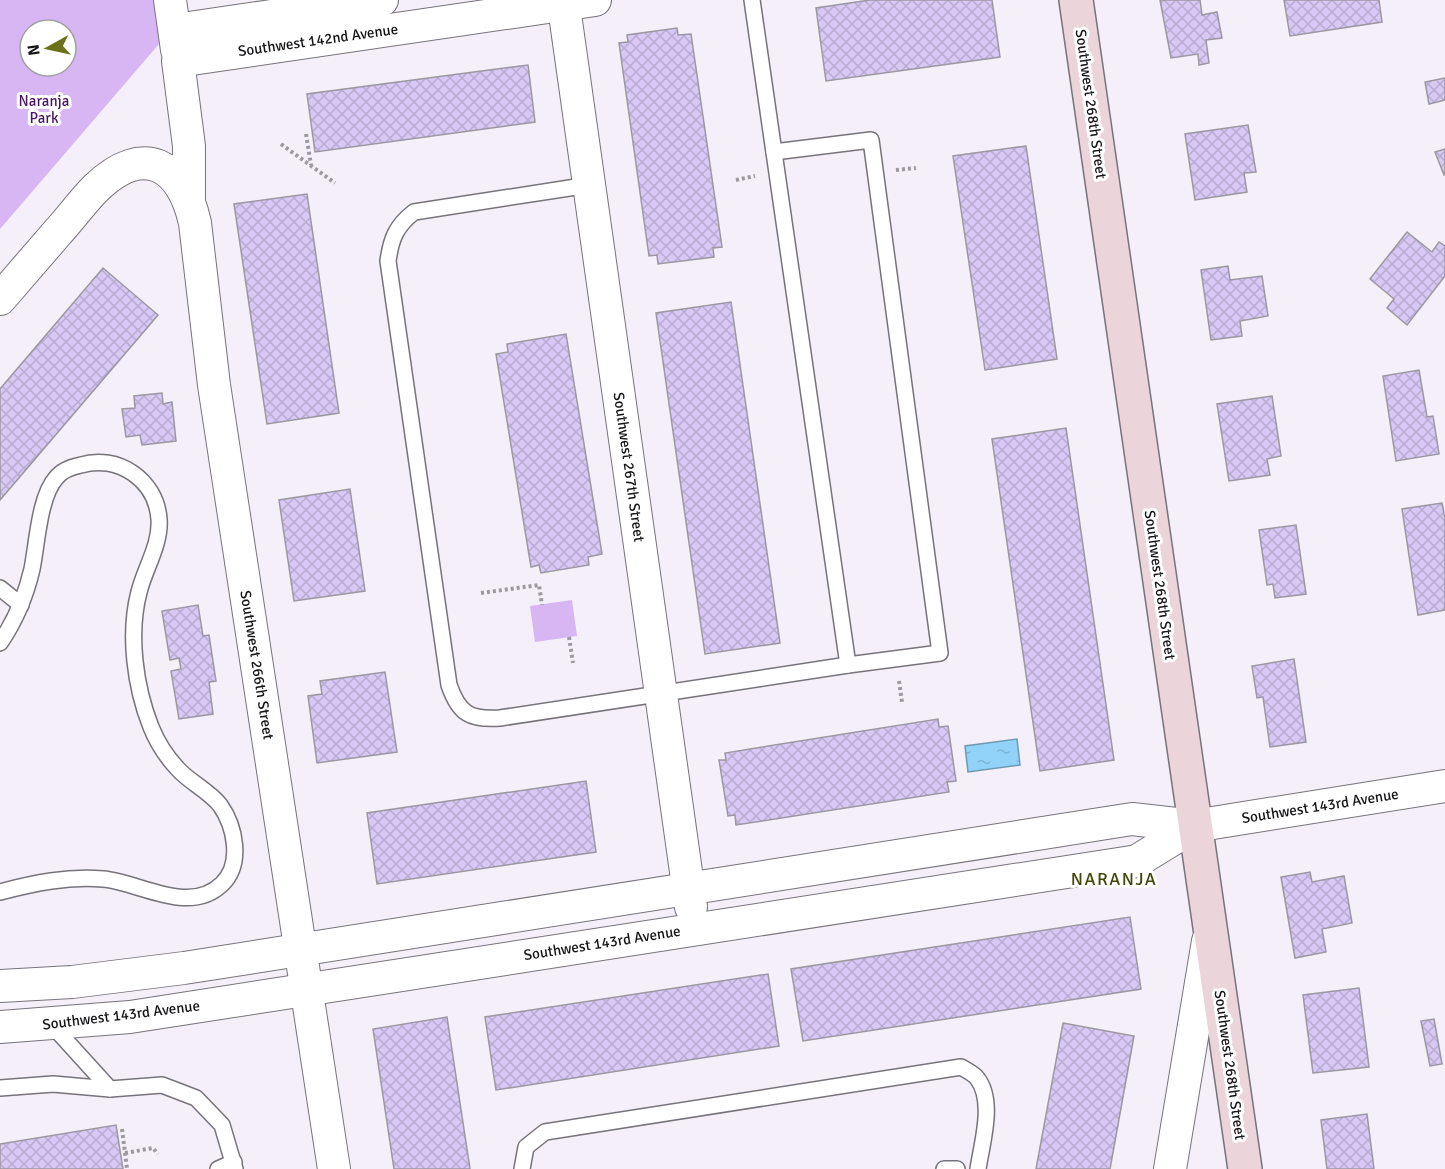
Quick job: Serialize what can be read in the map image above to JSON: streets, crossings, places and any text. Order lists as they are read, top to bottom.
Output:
{
  "streets": {
    "main road": ["Southwest 268th Street"],
    "street": [
      "Southwest 142nd Avenue",
      "Southwest 267th Street",
      "Southwest 266th Street",
      "Southwest 143rd Avenue"
    ]
  },
  "crossings": [
    ["Southwest 142nd Avenue", "Southwest 267th Street"],
    ["Southwest 268th Street", "Southwest 143rd Avenue"],
    ["Southwest 267th Street", "Southwest 143rd Avenue"],
    ["Southwest 266th Street", "Southwest 143rd Avenue"]
  ],
  "districts": ["NARANJA"],
  "parks": ["Naranja Park"],
  "north": "left"
}
